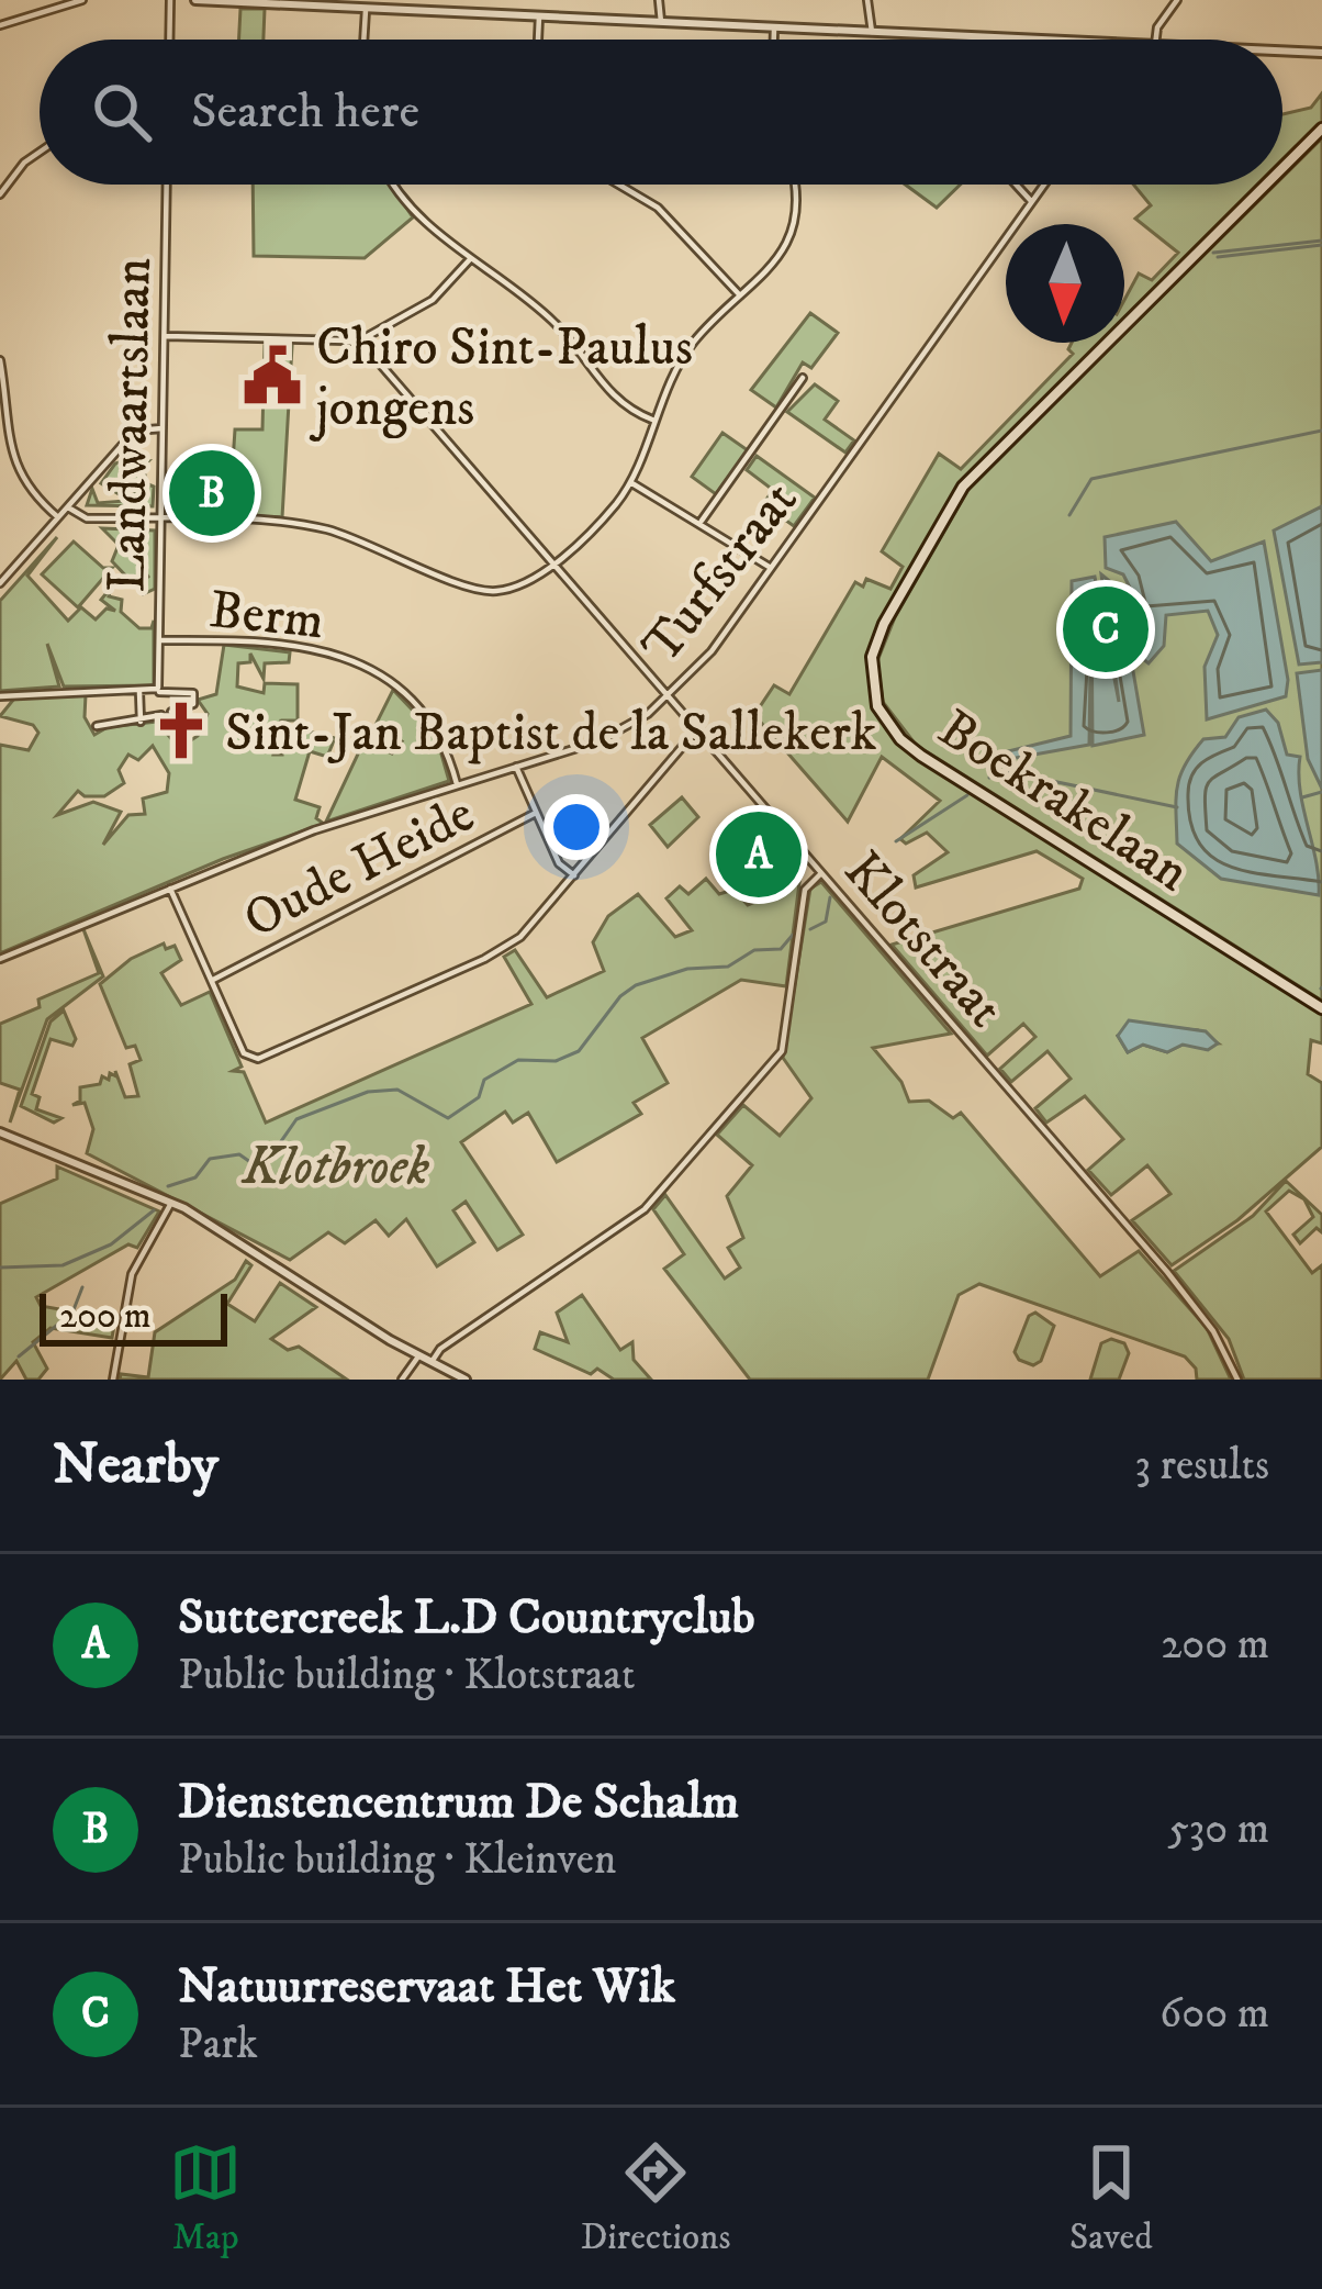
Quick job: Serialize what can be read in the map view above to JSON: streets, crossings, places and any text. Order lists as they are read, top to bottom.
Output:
{
  "streets": {
    "main road": ["Boekrakelaan"],
    "street": [
      "Landwaartslaan",
      "Turfstraat",
      "Berm",
      "Oude Heide",
      "Klotstraat"
    ]
  },
  "crossings": [
    ["Landwaartslaan", "Berm"],
    ["Turfstraat", "Berm"],
    ["Turfstraat", "Klotstraat"]
  ],
  "parks": ["Klotbroek"],
  "places": {
    "public building": ["Chiro Sint-Paulus jongens"],
    "church": ["Sint-Jan Baptist de la Sallekerk"]
  },
  "scale_bar": "200 m",
  "north": "bottom",
  "page": {
    "search": "Search here",
    "pins": ["B", "C", "A"],
    "scale": "200 m",
    "heading": ["Nearby", "3 results"],
    "list": [
      {
        "mark": "A",
        "name": "Suttercreek L.D Countryclub",
        "note": "Public building · Klotstraat",
        "value": "200 m"
      },
      {
        "mark": "B",
        "name": "Dienstencentrum De Schalm",
        "note": "Public building · Kleinven",
        "value": "530 m"
      },
      {
        "mark": "C",
        "name": "Natuurreservaat Het Wik",
        "note": "Park",
        "value": "600 m"
      }
    ],
    "nav": ["Map", "Directions", "Saved"]
  }
}
